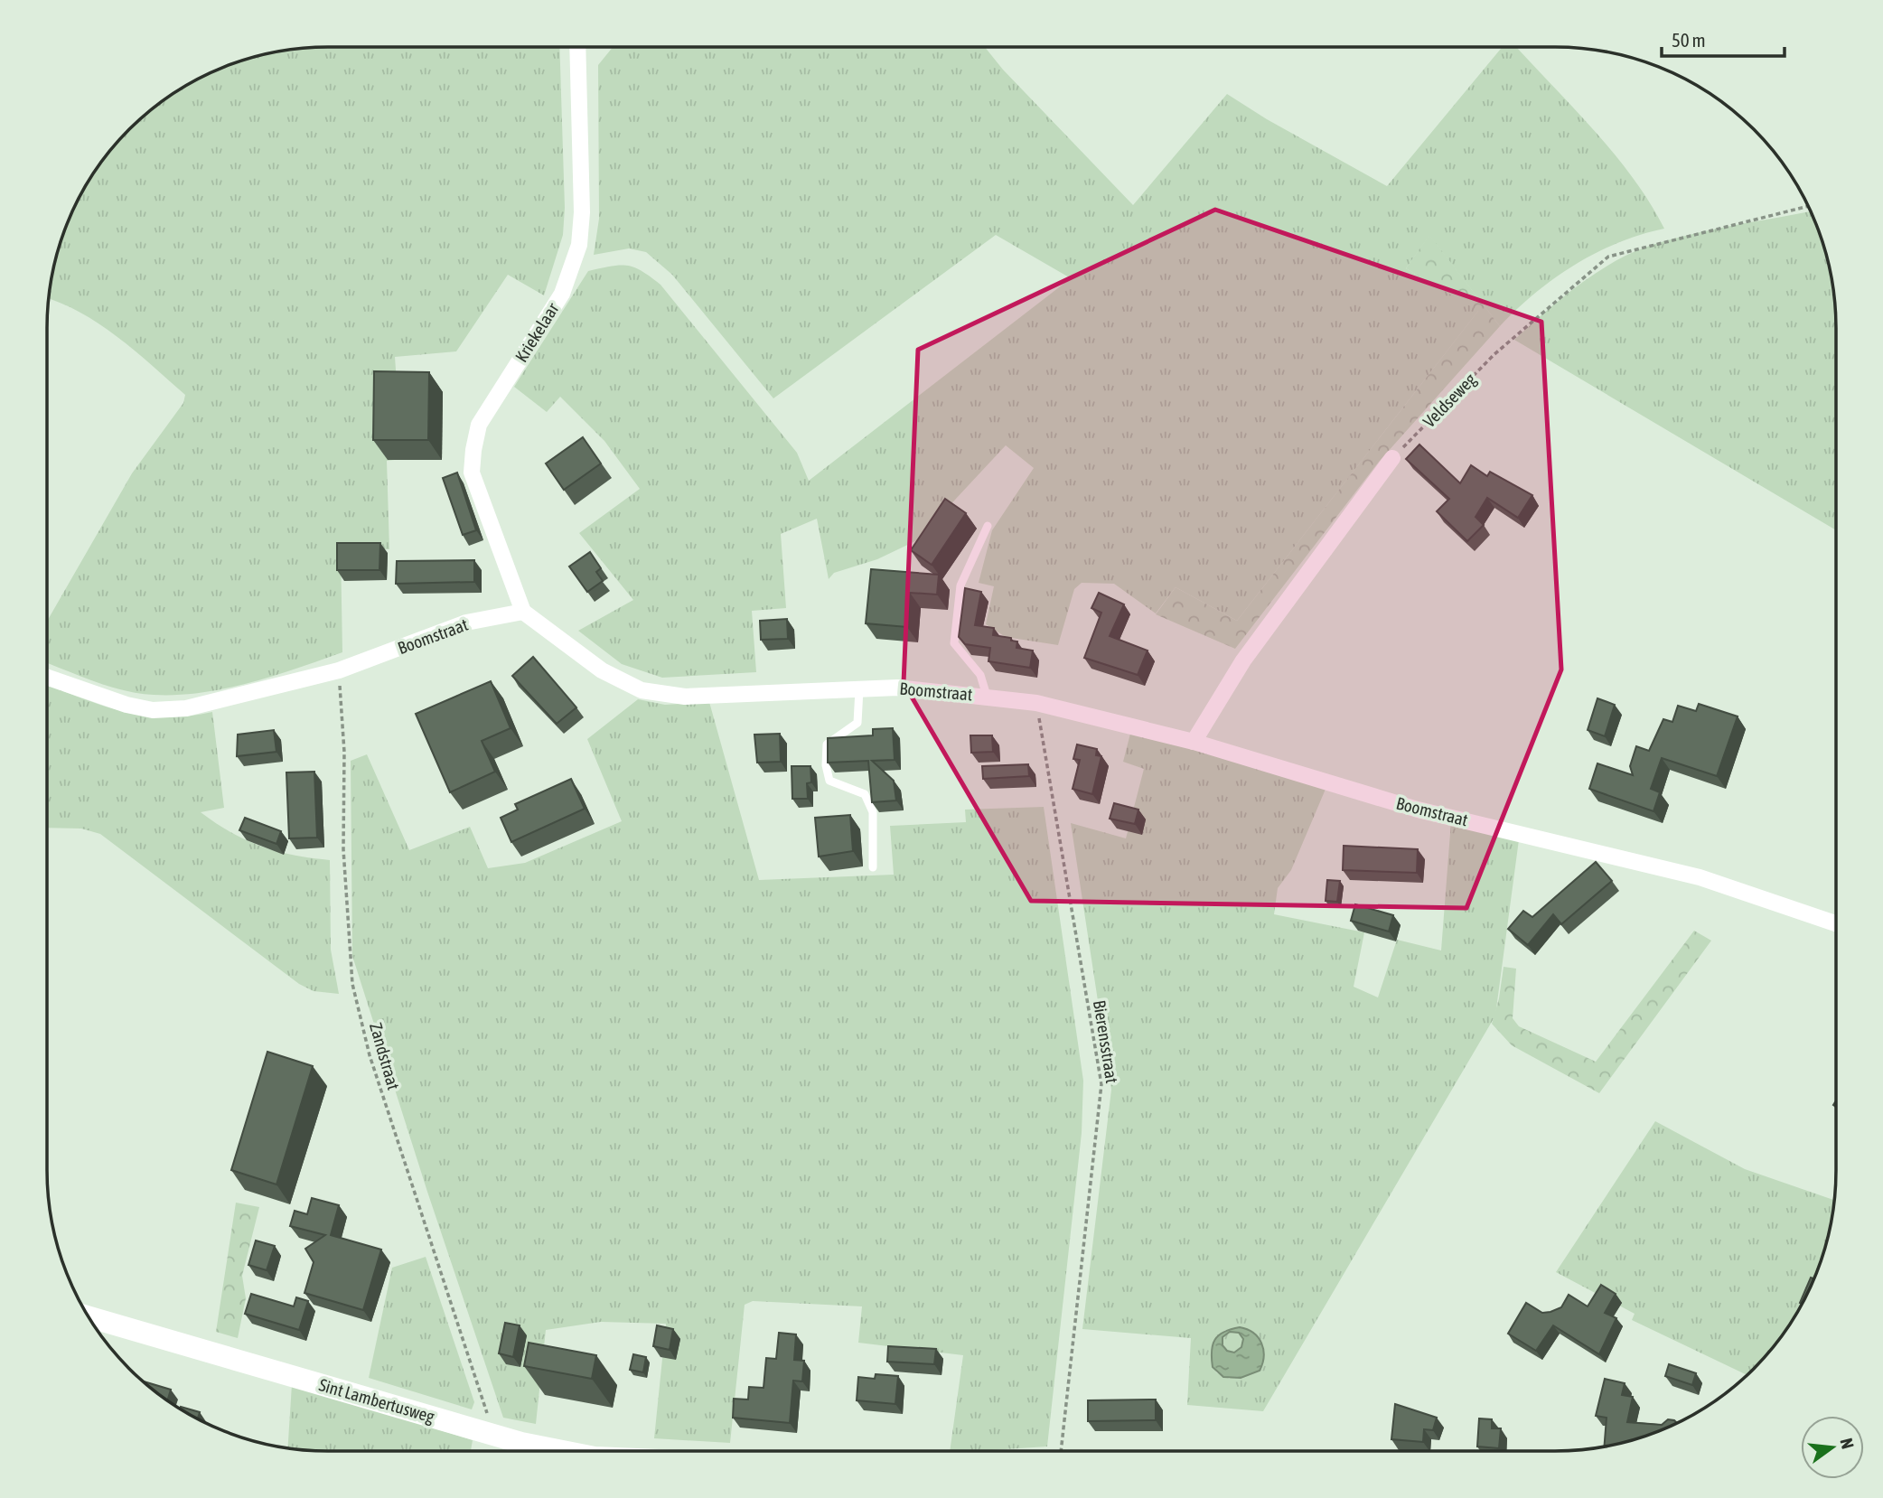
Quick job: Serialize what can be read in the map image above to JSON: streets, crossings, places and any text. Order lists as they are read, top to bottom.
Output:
{
  "streets": {
    "street": ["Kriekelaar", "Boomstraat", "Sint Lambertusweg"],
    "path": ["Veldseweg", "Bierensstraat", "Zandstraat"]
  },
  "crossings": [
    ["Kriekelaar", "Boomstraat"],
    ["Boomstraat", "Bierensstraat"],
    ["Boomstraat", "Zandstraat"],
    ["Zandstraat", "Sint Lambertusweg"]
  ],
  "scale_bar": "50 m",
  "north": "right"
}
